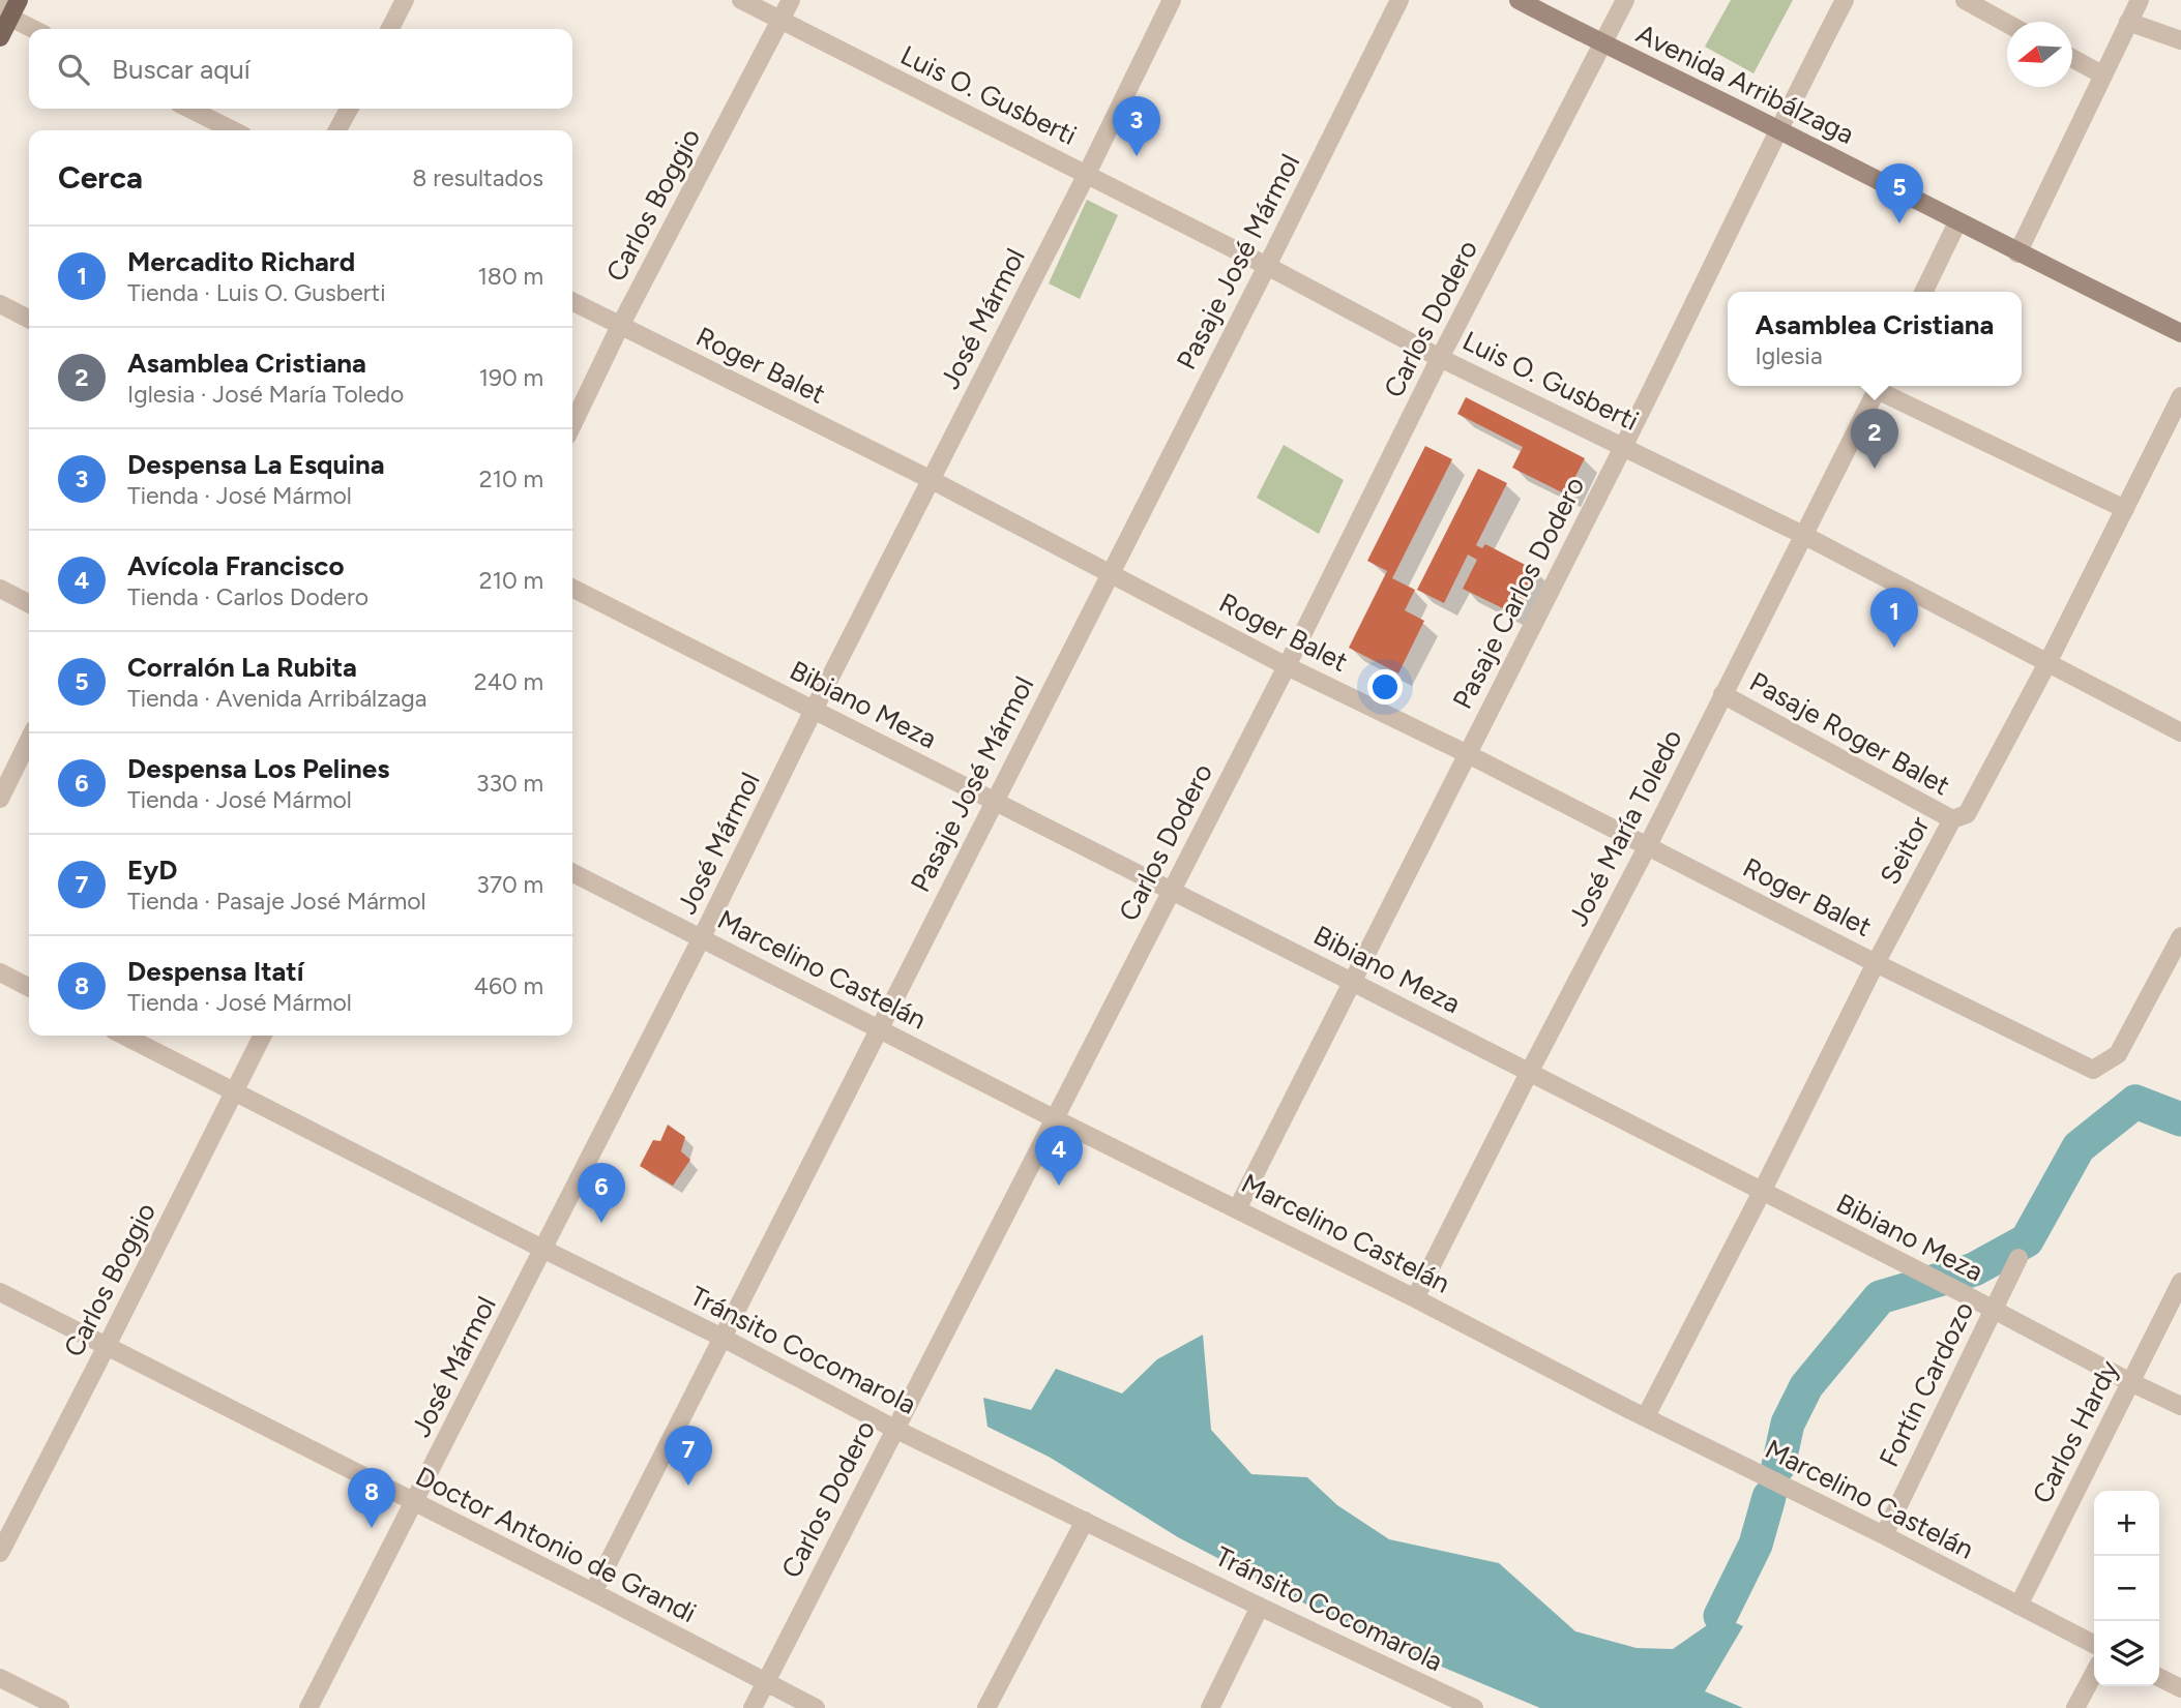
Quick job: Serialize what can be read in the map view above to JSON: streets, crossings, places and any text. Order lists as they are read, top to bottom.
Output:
{
  "streets": {
    "main road": ["Avenida Arribálzaga"],
    "street": [
      "Luis O. Gusberti",
      "Carlos Boggio",
      "Pasaje José Mármol",
      "José Mármol",
      "Carlos Dodero",
      "Roger Balet",
      "Pasaje Carlos Dodero",
      "Bibiano Meza",
      "Pasaje Roger Balet",
      "José María Toledo",
      "Seitor",
      "Marcelino Castelán",
      "Tránsito Cocomarola",
      "Fortín Cardozo",
      "Carlos Hardy",
      "Doctor Antonio de Grandi"
    ]
  },
  "crossings": [
    ["Avenida Arribálzaga", "Carlos Dodero"],
    ["Avenida Arribálzaga", "Pasaje Carlos Dodero"],
    ["Luis O. Gusberti", "Carlos Boggio"],
    ["Luis O. Gusberti", "Pasaje José Mármol"],
    ["Luis O. Gusberti", "José Mármol"],
    ["Luis O. Gusberti", "Carlos Dodero"],
    ["Luis O. Gusberti", "Pasaje Carlos Dodero"],
    ["Luis O. Gusberti", "José María Toledo"],
    ["Luis O. Gusberti", "Seitor"],
    ["Carlos Boggio", "Roger Balet"],
    ["Carlos Boggio", "Tránsito Cocomarola"],
    ["Carlos Boggio", "Doctor Antonio de Grandi"],
    ["Pasaje José Mármol", "Roger Balet"],
    ["Pasaje José Mármol", "Bibiano Meza"],
    ["Pasaje José Mármol", "Marcelino Castelán"],
    ["Pasaje José Mármol", "Tránsito Cocomarola"],
    ["Pasaje José Mármol", "Doctor Antonio de Grandi"],
    ["José Mármol", "Roger Balet"],
    ["José Mármol", "Bibiano Meza"],
    ["José Mármol", "Marcelino Castelán"],
    ["José Mármol", "Tránsito Cocomarola"],
    ["José Mármol", "Doctor Antonio de Grandi"],
    ["Carlos Dodero", "Roger Balet"],
    ["Carlos Dodero", "Bibiano Meza"],
    ["Carlos Dodero", "Marcelino Castelán"],
    ["Carlos Dodero", "Tránsito Cocomarola"],
    ["Carlos Dodero", "Doctor Antonio de Grandi"],
    ["Roger Balet", "Pasaje Carlos Dodero"],
    ["Roger Balet", "José María Toledo"],
    ["Roger Balet", "Seitor"],
    ["Pasaje Carlos Dodero", "Bibiano Meza"],
    ["Pasaje Carlos Dodero", "Marcelino Castelán"],
    ["Bibiano Meza", "José María Toledo"],
    ["Bibiano Meza", "Seitor"],
    ["Bibiano Meza", "Fortín Cardozo"],
    ["Bibiano Meza", "Carlos Hardy"],
    ["Pasaje Roger Balet", "José María Toledo"],
    ["Pasaje Roger Balet", "Seitor"],
    ["José María Toledo", "Marcelino Castelán"],
    ["Seitor", "Marcelino Castelán"],
    ["Marcelino Castelán", "Fortín Cardozo"],
    ["Marcelino Castelán", "Carlos Hardy"]
  ],
  "north": "left",
  "page": {
    "search": "Buscar aquí",
    "pins": [
      "3",
      "5",
      "2",
      "1",
      "4",
      "6",
      "7",
      "8"
    ],
    "heading": ["Cerca", "8 resultados"],
    "list": [
      {
        "mark": "1",
        "name": "Mercadito Richard",
        "note": "Tienda · Luis O. Gusberti",
        "value": "180 m"
      },
      {
        "mark": "2",
        "name": "Asamblea Cristiana",
        "note": "Iglesia · José María Toledo",
        "value": "190 m"
      },
      {
        "mark": "3",
        "name": "Despensa La Esquina",
        "note": "Tienda · José Mármol",
        "value": "210 m"
      },
      {
        "mark": "4",
        "name": "Avícola Francisco",
        "note": "Tienda · Carlos Dodero",
        "value": "210 m"
      },
      {
        "mark": "5",
        "name": "Corralón La Rubita",
        "note": "Tienda · Avenida Arribálzaga",
        "value": "240 m"
      },
      {
        "mark": "6",
        "name": "Despensa Los Pelines",
        "note": "Tienda · José Mármol",
        "value": "330 m"
      },
      {
        "mark": "7",
        "name": "EyD",
        "note": "Tienda · Pasaje José Mármol",
        "value": "370 m"
      },
      {
        "mark": "8",
        "name": "Despensa Itatí",
        "note": "Tienda · José Mármol",
        "value": "460 m"
      }
    ],
    "popup": ["Asamblea Cristiana", "Iglesia"],
    "map_buttons": ["+", "−"]
  }
}
